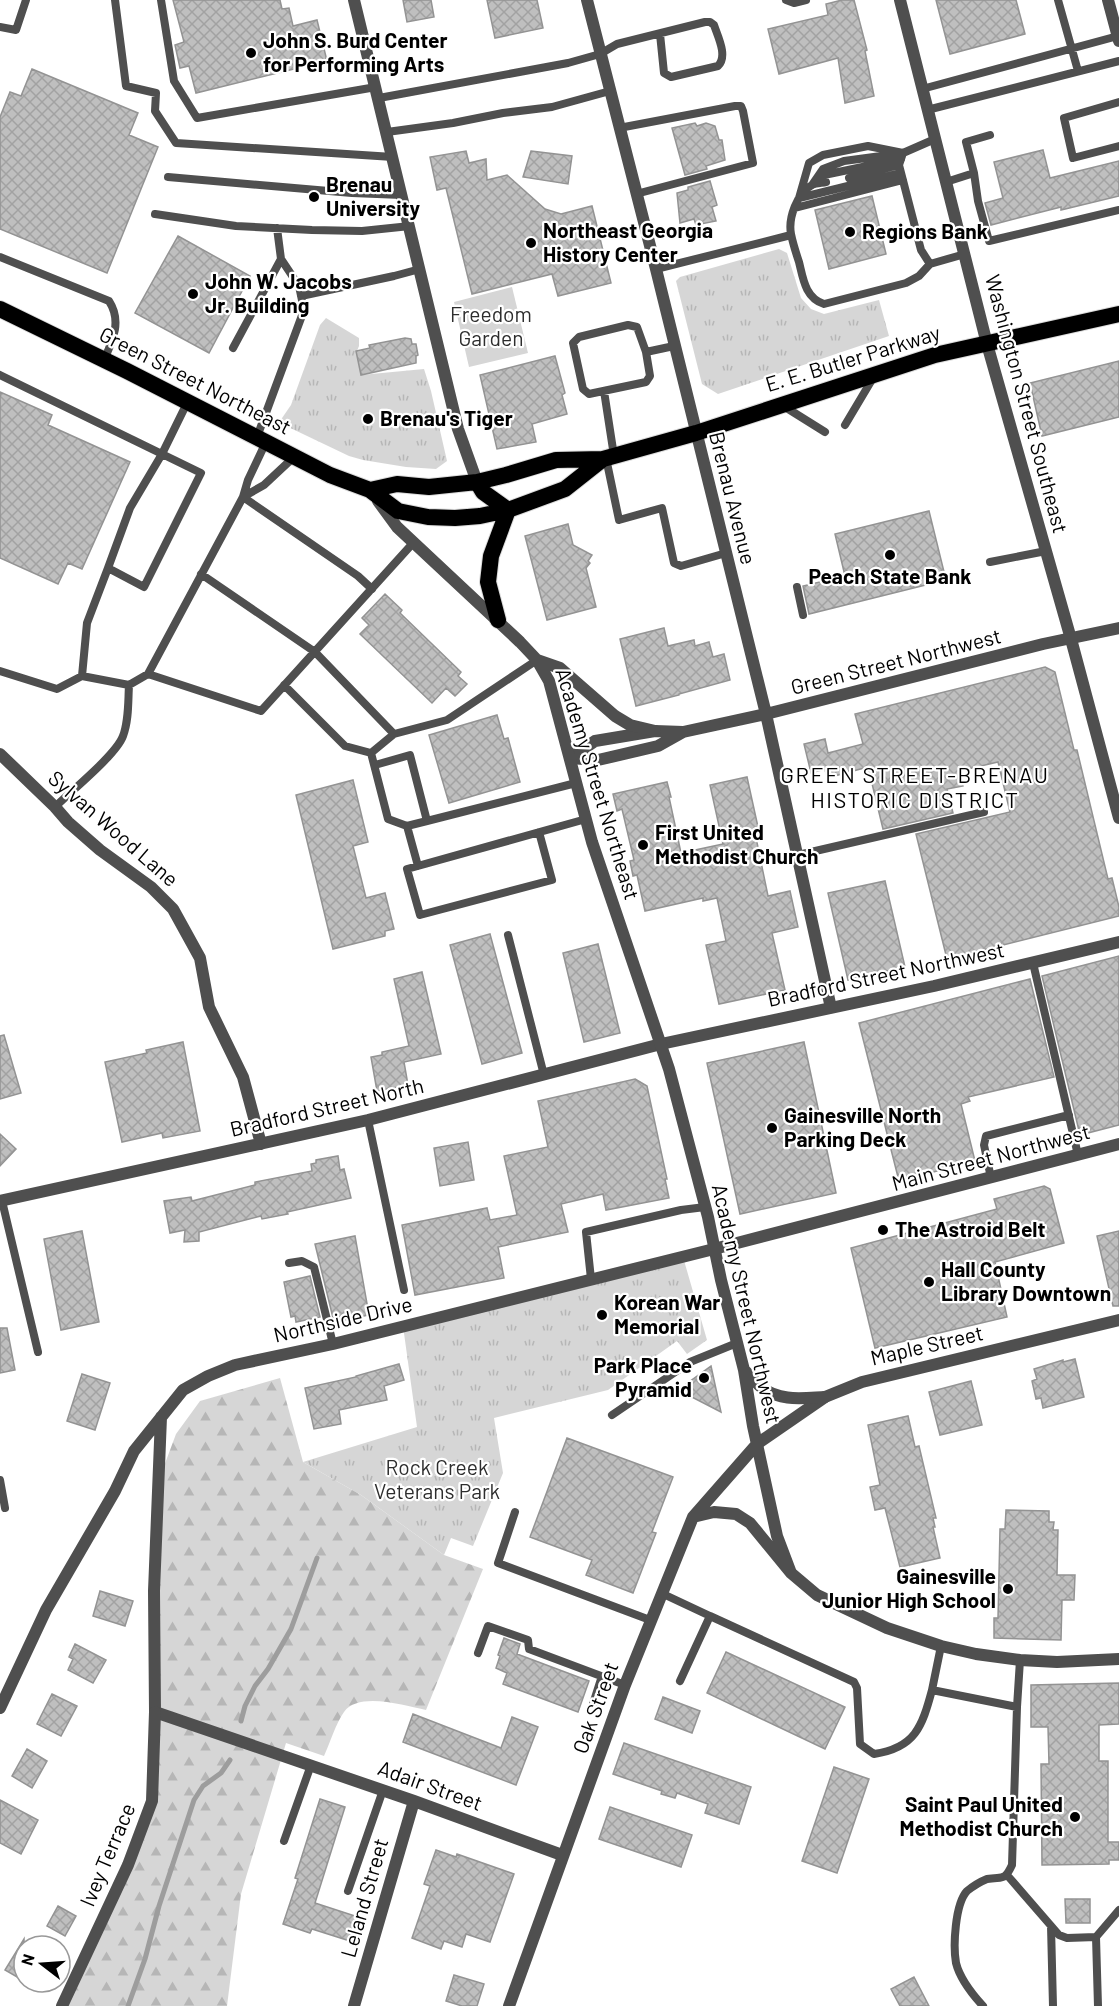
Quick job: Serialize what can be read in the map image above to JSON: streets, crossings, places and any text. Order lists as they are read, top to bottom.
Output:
{
  "streets": {
    "highway": ["E. E. Butler Parkway", "Green Street Northeast"],
    "street": [
      "Washington Street Southeast",
      "Brenau Avenue",
      "Green Street Northwest",
      "Academy Street Northeast",
      "Sylvan Wood Lane",
      "Bradford Street Northwest",
      "Bradford Street North",
      "Main Street Northwest",
      "Academy Street Northwest",
      "Northside Drive",
      "Maple Street",
      "Oak Street",
      "Adair Street",
      "Ivey Terrace",
      "Leland Street"
    ]
  },
  "crossings": [
    ["E. E. Butler Parkway", "Green Street Northeast"],
    ["E. E. Butler Parkway", "Washington Street Southeast"],
    ["E. E. Butler Parkway", "Brenau Avenue"],
    ["E. E. Butler Parkway", "Academy Street Northeast"],
    ["Green Street Northeast", "Academy Street Northeast"],
    ["Washington Street Southeast", "Green Street Northwest"],
    ["Brenau Avenue", "Green Street Northwest"],
    ["Brenau Avenue", "Bradford Street Northwest"],
    ["Green Street Northwest", "Academy Street Northeast"],
    ["Academy Street Northeast", "Bradford Street Northwest"],
    ["Academy Street Northeast", "Bradford Street North"],
    ["Academy Street Northeast", "Academy Street Northwest"],
    ["Sylvan Wood Lane", "Bradford Street North"],
    ["Bradford Street Northwest", "Bradford Street North"],
    ["Bradford Street Northwest", "Academy Street Northwest"],
    ["Bradford Street North", "Academy Street Northwest"],
    ["Main Street Northwest", "Northside Drive"],
    ["Academy Street Northwest", "Northside Drive"],
    ["Academy Street Northwest", "Maple Street"],
    ["Academy Street Northwest", "Oak Street"],
    ["Northside Drive", "Ivey Terrace"],
    ["Maple Street", "Oak Street"],
    ["Oak Street", "Adair Street"],
    ["Adair Street", "Ivey Terrace"],
    ["Adair Street", "Leland Street"]
  ],
  "districts": ["GREEN STREET-BRENAU HISTORIC DISTRICT"],
  "parks": ["Freedom Garden", "Rock Creek Veterans Park"],
  "places": [
    "John S. Burd Center for Performing Arts",
    "Brenau University",
    "Regions Bank",
    "Northeast Georgia History Center",
    "John W. Jacobs Jr. Building",
    "Brenau's Tiger",
    "Peach State Bank",
    "First United Methodist Church",
    "Gainesville North Parking Deck",
    "The Astroid Belt",
    "Hall County Library Downtown",
    "Korean War Memorial",
    "Park Place Pyramid",
    "Gainesville Junior High School",
    "Saint Paul United Methodist Church"
  ],
  "north": "left"
}
